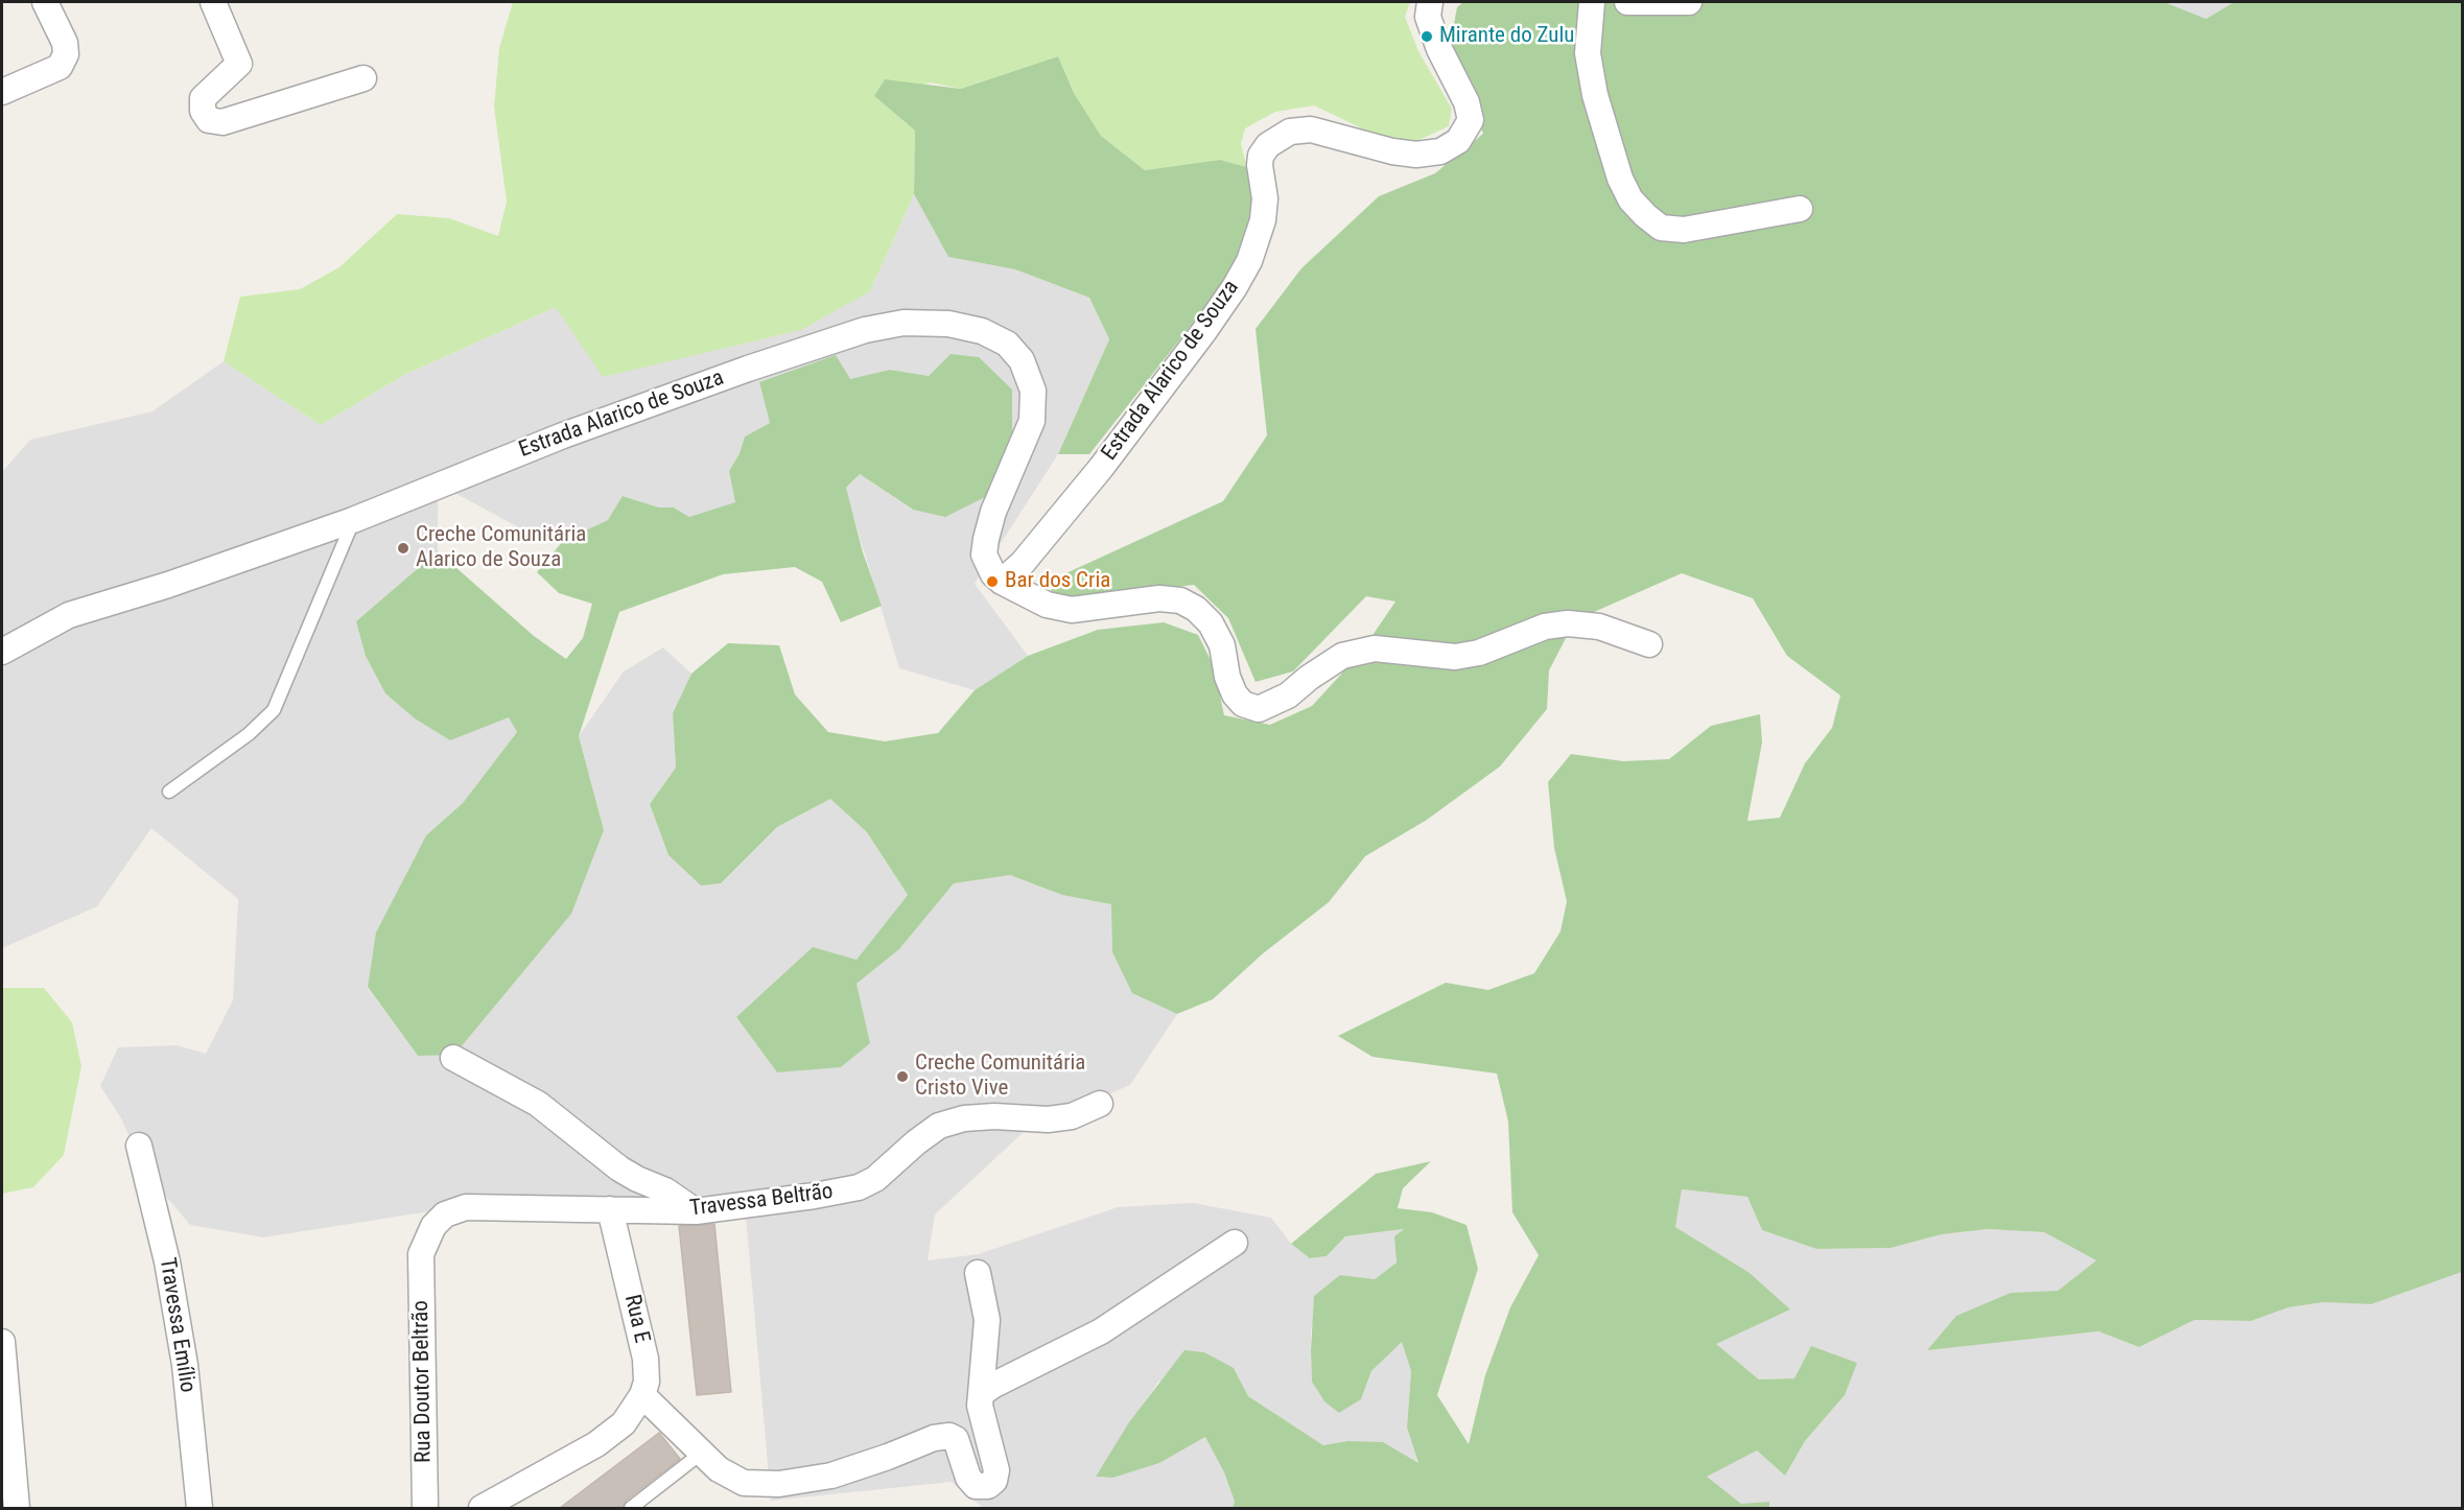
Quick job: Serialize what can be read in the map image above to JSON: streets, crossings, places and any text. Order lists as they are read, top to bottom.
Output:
{
  "streets": {
    "street": [
      "Estrada Alarico de Souza",
      "Travessa Beltrão",
      "Rua E",
      "Travessa Emílio",
      "Rua Doutor Beltrão"
    ]
  },
  "crossings": [
    ["Travessa Beltrão", "Rua E"],
    ["Travessa Beltrão", "Rua Doutor Beltrão"]
  ],
  "places": [
    "Mirante do Zulu",
    "Creche Comunitária Alarico de Souza",
    "Bar dos Cria",
    "Creche Comunitária Cristo Vive"
  ]
}
